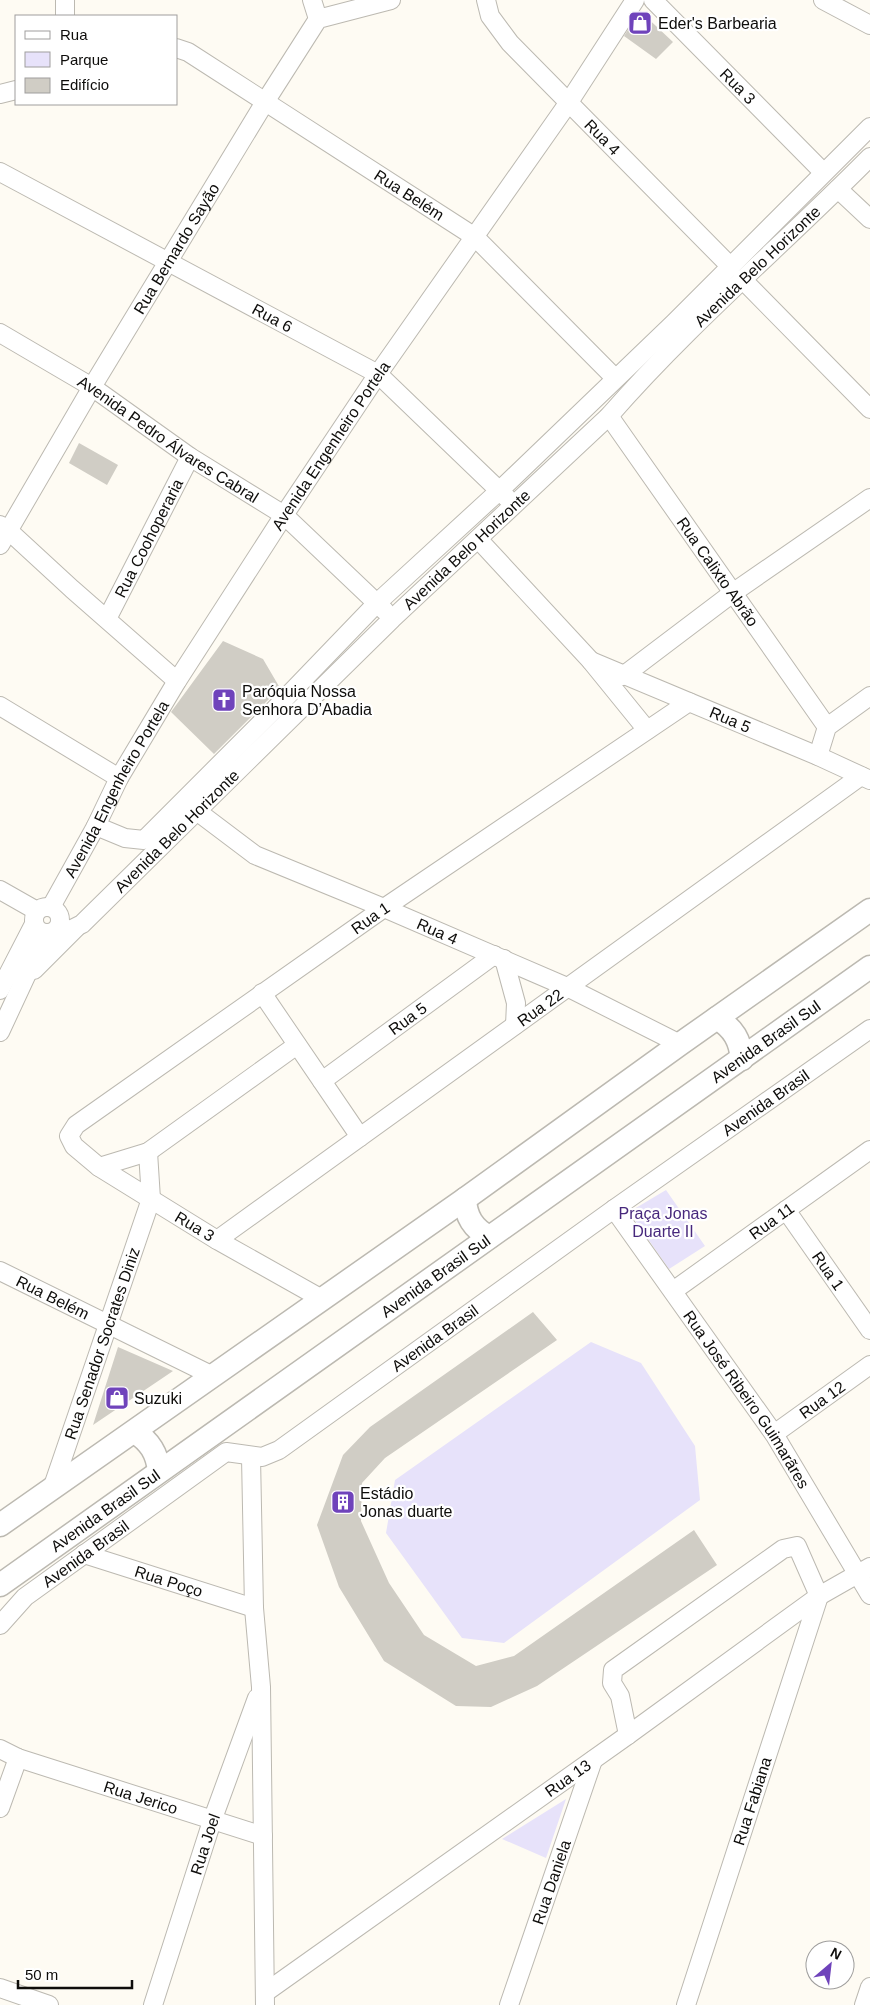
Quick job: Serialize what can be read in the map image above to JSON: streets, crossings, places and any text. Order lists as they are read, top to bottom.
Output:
{
  "streets": {
    "main road": ["Avenida Brasil Sul"],
    "street": [
      "Rua 3",
      "Rua 4",
      "Rua Belém",
      "Rua Bernardo Sayão",
      "Avenida Belo Horizonte",
      "Rua 6",
      "Avenida Pedro Álvares Cabral",
      "Avenida Engenheiro Portela",
      "Rua Coohoperaria",
      "Rua Calixto Abrão",
      "Rua 5",
      "Rua 1",
      "Rua 22",
      "Avenida Brasil",
      "Rua 11",
      "Rua Senador Socrates Diniz",
      "Rua José Ribeiro Guimarãres",
      "Rua 12",
      "Rua Poço",
      "Rua 13",
      "Rua Jerico",
      "Rua Fabiana",
      "Rua Joel",
      "Rua Daniela"
    ]
  },
  "crossings": [
    ["Rua 3", "Avenida Belo Horizonte"],
    ["Rua 3", "Rua 1"],
    ["Rua 3", "Rua 22"],
    ["Rua 3", "Rua Senador Socrates Diniz"],
    ["Rua 4", "Avenida Belo Horizonte"],
    ["Rua 4", "Avenida Engenheiro Portela"],
    ["Rua 4", "Rua 5"],
    ["Rua 4", "Rua 1"],
    ["Rua 4", "Rua 22"],
    ["Rua Belém", "Rua Bernardo Sayão"],
    ["Rua Belém", "Avenida Belo Horizonte"],
    ["Rua Belém", "Avenida Engenheiro Portela"],
    ["Rua Belém", "Rua Senador Socrates Diniz"],
    ["Rua Bernardo Sayão", "Rua 6"],
    ["Rua Bernardo Sayão", "Avenida Pedro Álvares Cabral"],
    ["Avenida Belo Horizonte", "Rua 6"],
    ["Avenida Belo Horizonte", "Avenida Pedro Álvares Cabral"],
    ["Avenida Belo Horizonte", "Avenida Engenheiro Portela"],
    ["Avenida Belo Horizonte", "Rua Calixto Abrão"],
    ["Avenida Belo Horizonte", "Rua 5"],
    ["Rua 6", "Avenida Engenheiro Portela"],
    ["Avenida Pedro Álvares Cabral", "Avenida Engenheiro Portela"],
    ["Avenida Pedro Álvares Cabral", "Rua Coohoperaria"],
    ["Rua 5", "Rua 1"],
    ["Rua 5", "Rua 22"],
    ["Rua 1", "Rua 11"],
    ["Avenida Brasil", "Rua José Ribeiro Guimarãres"],
    ["Avenida Brasil", "Rua Poço"],
    ["Avenida Brasil", "Rua Joel"],
    ["Rua 11", "Rua José Ribeiro Guimarãres"],
    ["Rua José Ribeiro Guimarãres", "Rua 12"],
    ["Rua José Ribeiro Guimarãres", "Rua 13"],
    ["Rua Poço", "Rua Joel"],
    ["Rua 13", "Rua Fabiana"],
    ["Rua 13", "Rua Joel"],
    ["Rua 13", "Rua Daniela"],
    ["Rua Jerico", "Rua Joel"]
  ],
  "parks": ["Praça Jonas Duarte II"],
  "places": {
    "shop": ["Eder's Barbearia", "Suzuki"],
    "church": ["Paróquia Nossa Senhora D’Abadia"],
    "building": ["Estádio Jonas duarte"]
  },
  "legend": ["Rua", "Parque", "Edifício"],
  "scale_bar": "50 m",
  "north": "top right"
}
